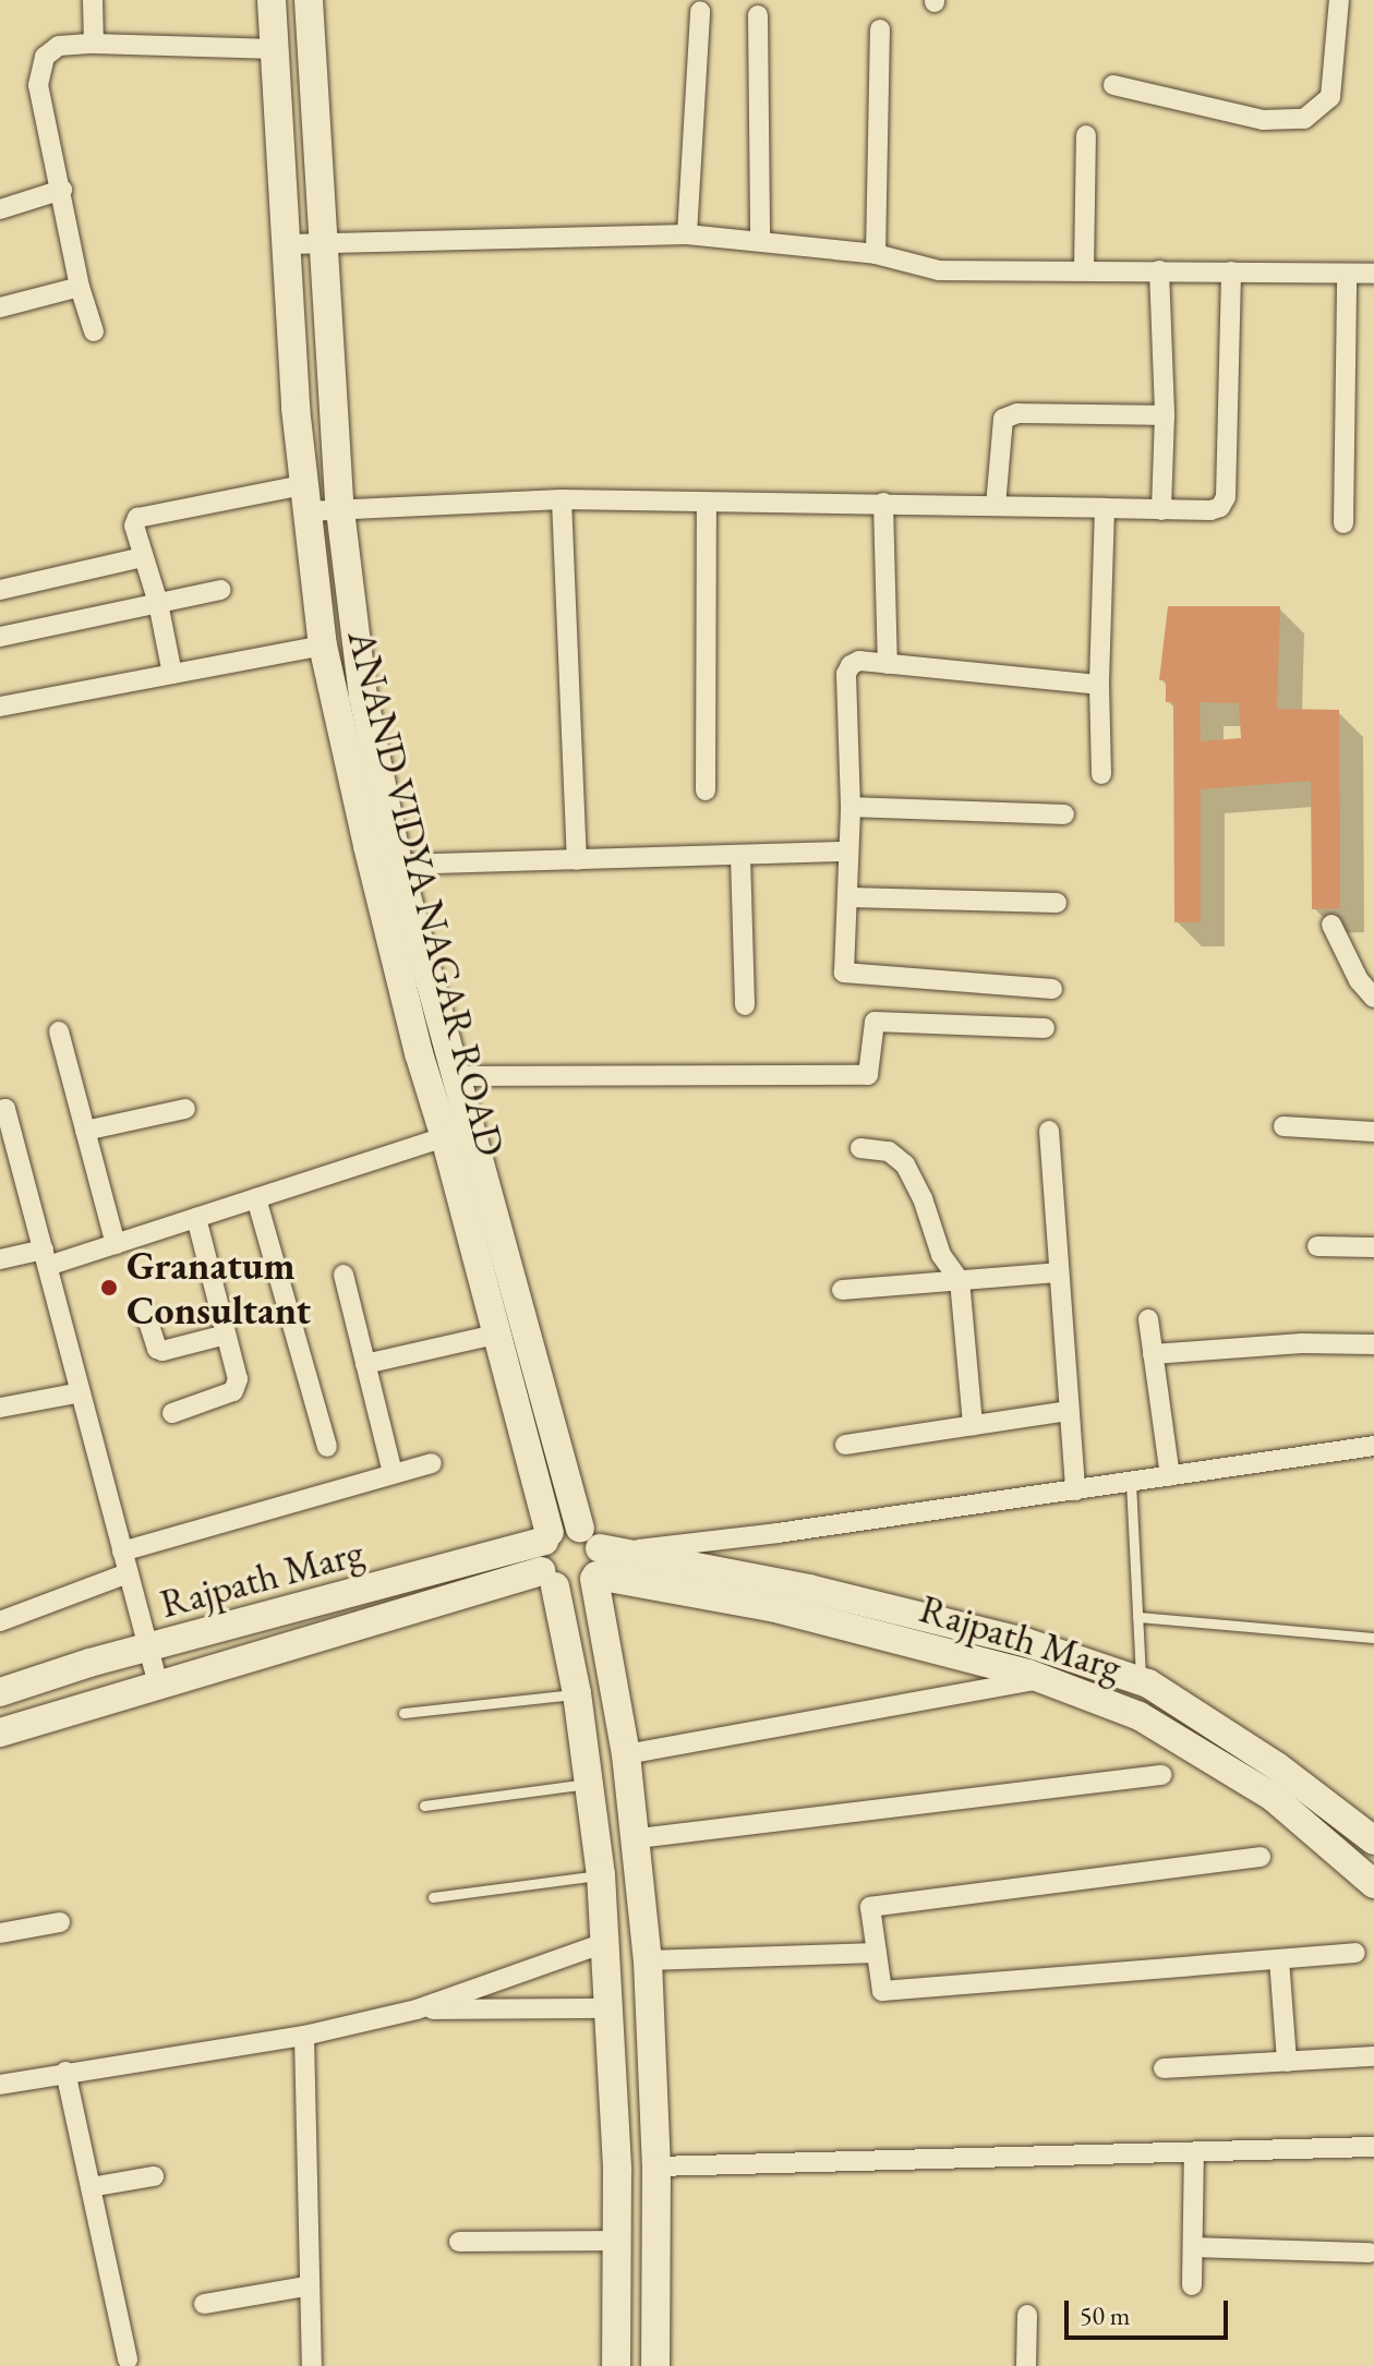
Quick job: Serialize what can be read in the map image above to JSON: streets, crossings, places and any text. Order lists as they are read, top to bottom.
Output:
{
  "streets": {
    "main road": ["ANAND VIDYA NAGAR ROAD", "Rajpath Marg"]
  },
  "crossings": [
    ["ANAND VIDYA NAGAR ROAD", "Rajpath Marg"]
  ],
  "places": ["Granatum Consultant"],
  "scale_bar": "50 m"
}
